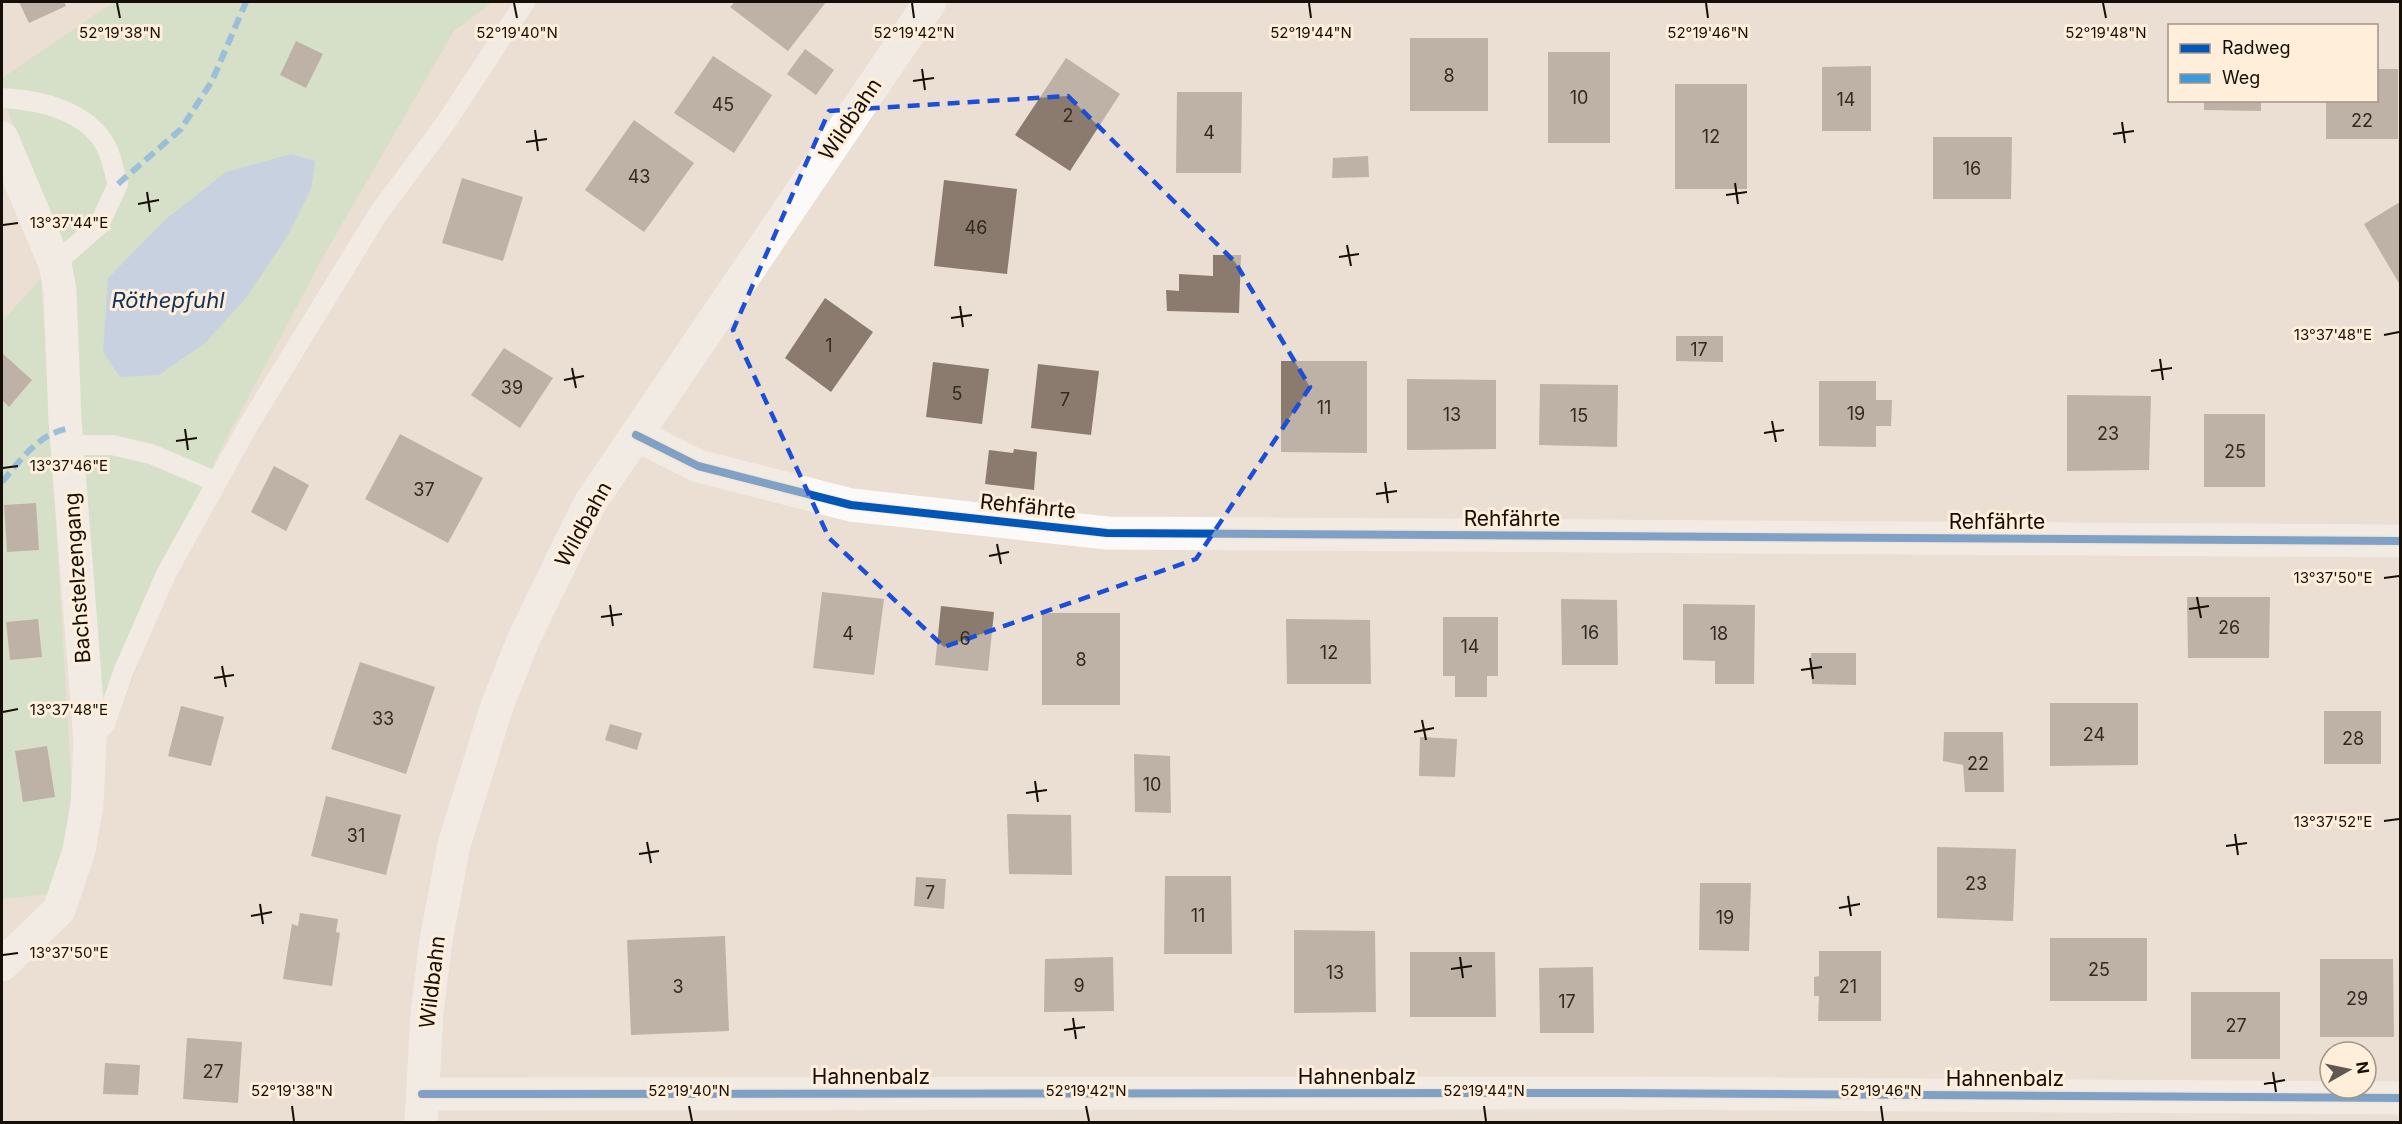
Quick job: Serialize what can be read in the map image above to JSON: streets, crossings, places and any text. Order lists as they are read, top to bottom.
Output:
{
  "streets": {
    "street": [
      "Wildbahn",
      "Rehfährte",
      "Bachstelzengang",
      "Hahnenbalz"
    ]
  },
  "crossings": [
    ["Wildbahn", "Rehfährte"],
    ["Wildbahn", "Hahnenbalz"]
  ],
  "water": ["Röthepfuhl"],
  "house_numbers": [
    "8",
    "10",
    "14",
    "45",
    "2",
    "22",
    "4",
    "12",
    "16",
    "43",
    "46",
    "1",
    "17",
    "39",
    "5",
    "7",
    "11",
    "19",
    "13",
    "15",
    "23",
    "25",
    "37",
    "26",
    "16",
    "4",
    "18",
    "6",
    "14",
    "12",
    "8",
    "33",
    "24",
    "28",
    "22",
    "10",
    "31",
    "23",
    "7",
    "11",
    "19",
    "25",
    "13",
    "9",
    "3",
    "21",
    "29",
    "17",
    "27",
    "27"
  ],
  "legend": ["Radweg", "Weg"],
  "north": "right",
  "coordinates": [
    "52°19'38\"N",
    "52°19'40\"N",
    "52°19'42\"N",
    "52°19'44\"N",
    "52°19'46\"N",
    "52°19'48\"N",
    "13°37'44\"E",
    "13°37'48\"E",
    "13°37'46\"E",
    "13°37'50\"E",
    "13°37'52\"E"
  ]
}
